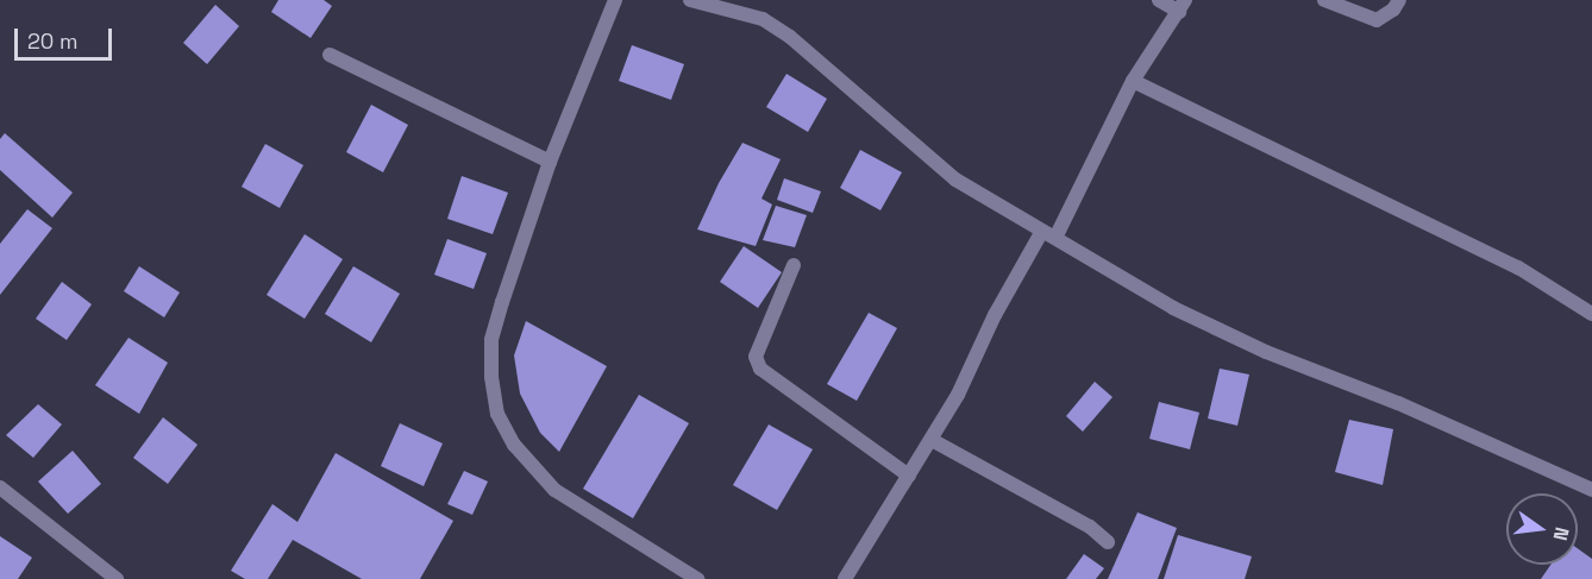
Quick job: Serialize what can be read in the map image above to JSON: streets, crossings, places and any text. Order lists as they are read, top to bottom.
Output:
{
  "scale_bar": "20 m",
  "north": "right"
}
